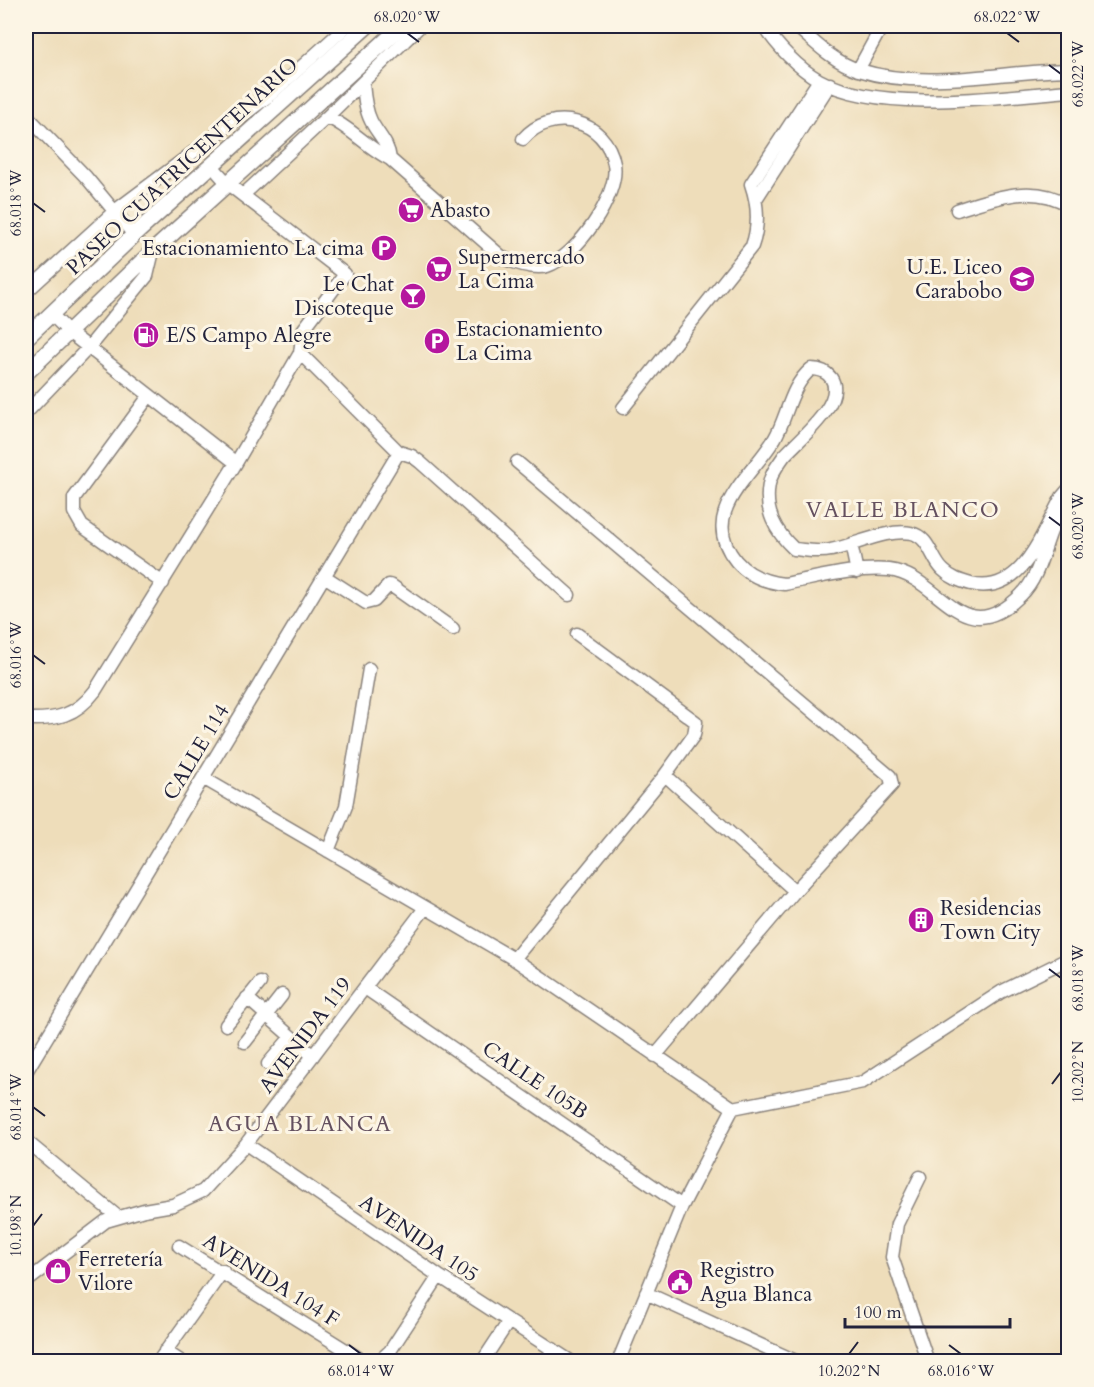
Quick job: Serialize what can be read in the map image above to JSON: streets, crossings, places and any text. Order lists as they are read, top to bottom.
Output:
{
  "streets": {
    "street": [
      "PASEO CUATRICENTENARIO",
      "CALLE 114",
      "AVENIDA 119",
      "CALLE 105B",
      "AVENIDA 105",
      "AVENIDA 104 F"
    ]
  },
  "crossings": [
    ["AVENIDA 119", "CALLE 105B"],
    ["AVENIDA 119", "AVENIDA 105"],
    ["AVENIDA 105", "AVENIDA 104 F"]
  ],
  "districts": ["VALLE BLANCO", "AGUA BLANCA"],
  "places": {
    "supermarket": ["Abasto", "Supermercado La Cima"],
    "parking": ["Estacionamiento La cima", "Estacionamiento La Cima"],
    "school or university": ["U.E. Liceo Carabobo"],
    "bar": ["Le Chat Discoteque"],
    "fuel station": ["E/S Campo Alegre"],
    "building": ["Residencias Town City"],
    "shop": ["Ferretería Vilore"],
    "public building": ["Registro Agua Blanca"]
  },
  "scale_bar": "100 m",
  "coordinates": [
    "68.020°W",
    "68.022°W",
    "68.018°W",
    "68.016°W",
    "10.202°N",
    "68.014°W",
    "10.198°N"
  ]
}
